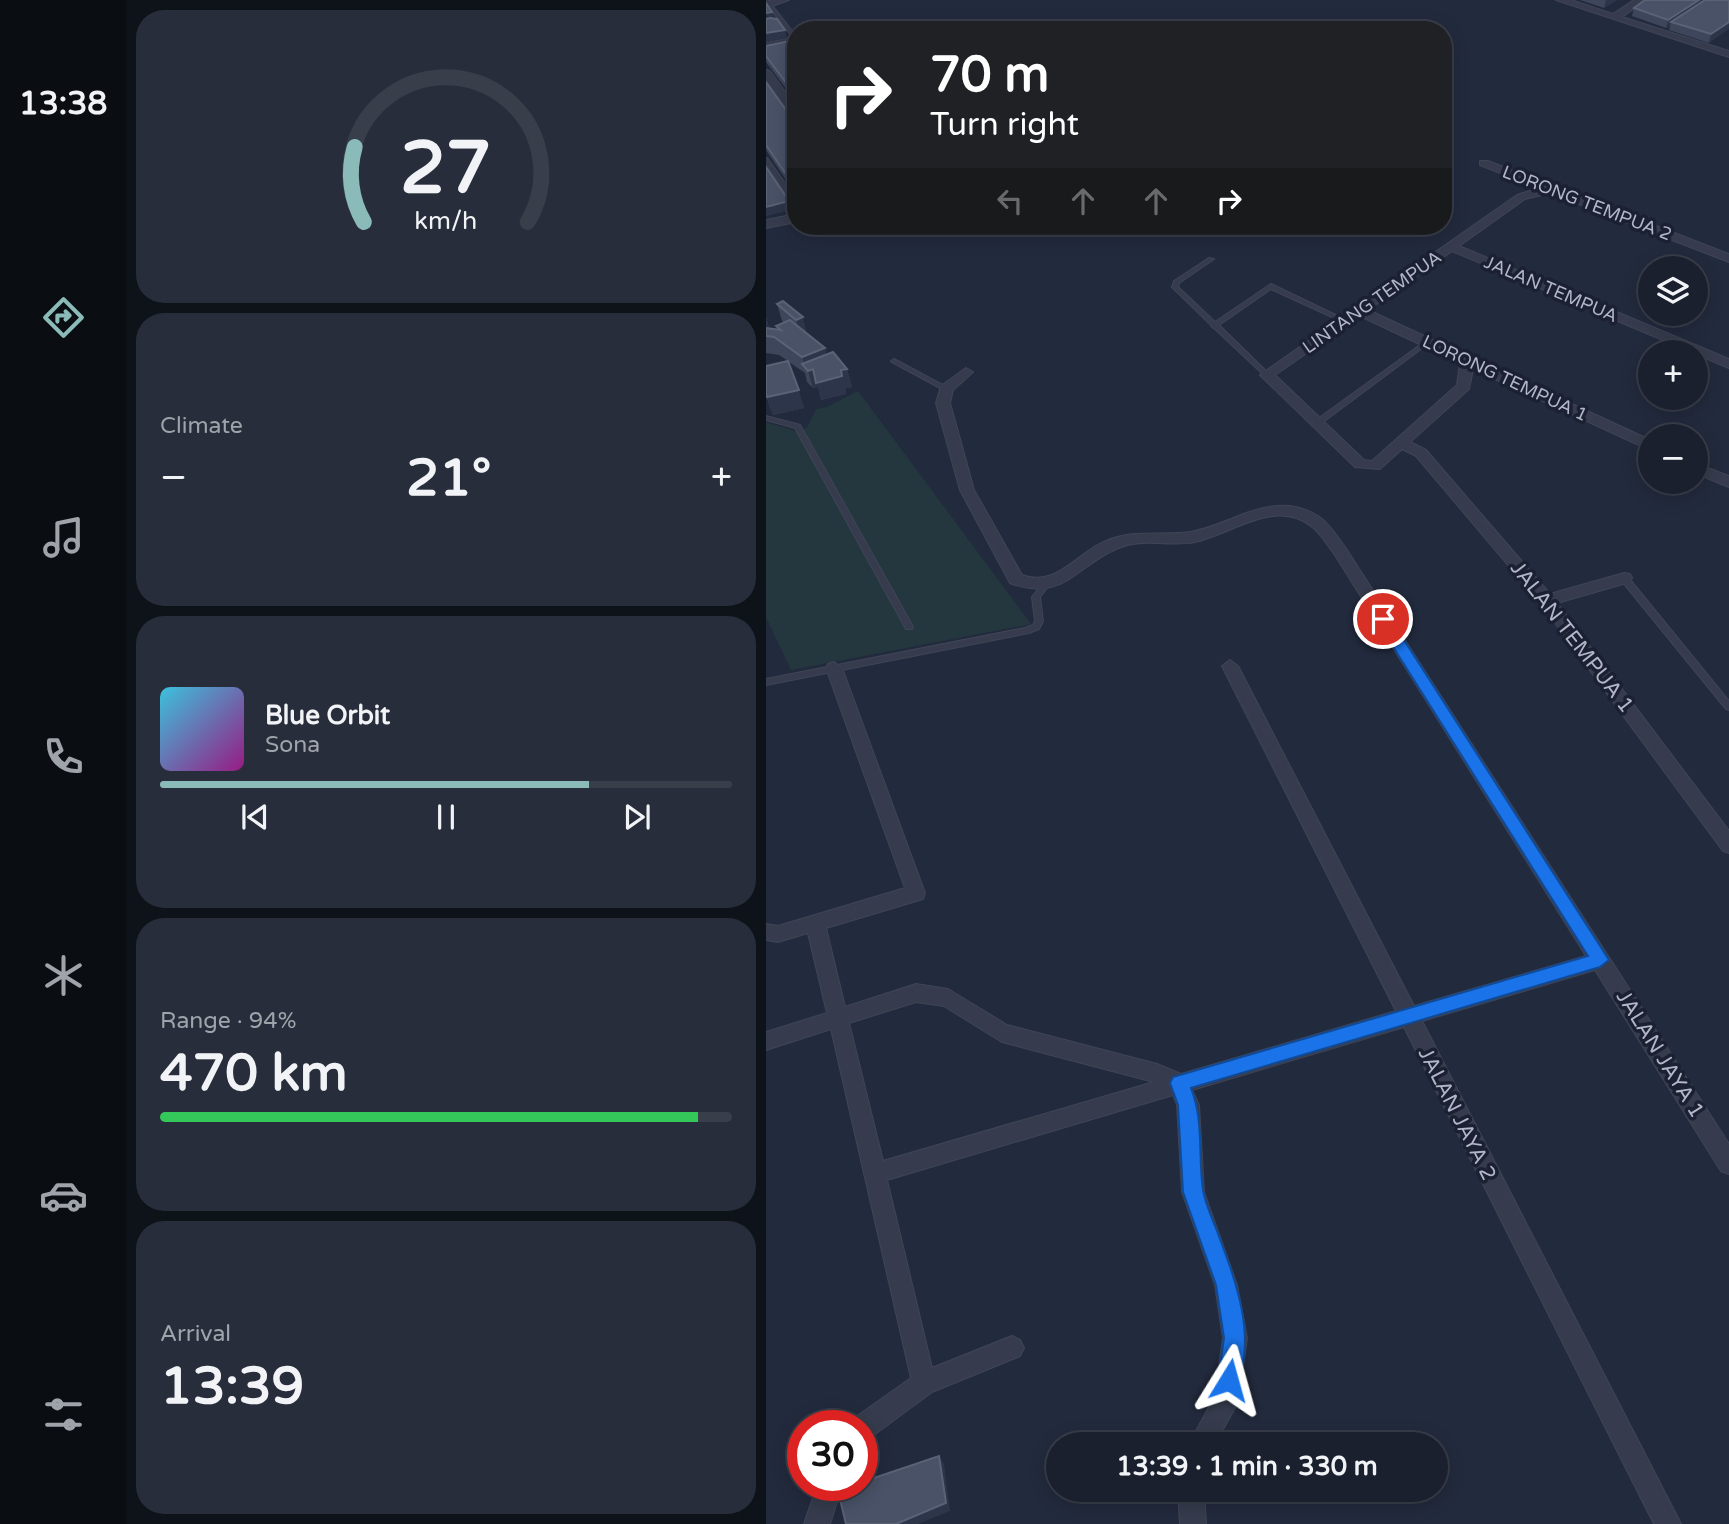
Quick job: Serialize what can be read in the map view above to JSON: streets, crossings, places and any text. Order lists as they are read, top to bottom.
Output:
{
  "streets": {
    "street": [
      "LORONG TEMPUA 2",
      "JALAN TEMPUA",
      "LINTANG TEMPUA",
      "LORONG TEMPUA 1",
      "JALAN TEMPUA 1",
      "JALAN JAYA 1",
      "JALAN JAYA 2"
    ]
  },
  "crossings": [
    ["LORONG TEMPUA 2", "LINTANG TEMPUA"],
    ["JALAN TEMPUA", "LINTANG TEMPUA"],
    ["LINTANG TEMPUA", "LORONG TEMPUA 1"]
  ],
  "page": {
    "tabs": "13:38",
    "turn": ["70 m", "Turn right"],
    "map_buttons": ["+", "−"],
    "tile": [
      "Climate",
      ["Range · 94%", "470 km"],
      ["Arrival", "13:39"]
    ],
    "heat": ["−", "21°", "+"],
    "song": ["Blue Orbit", "Sona"],
    "limit": "30",
    "trip": "13:39 · 1 min · 330 m",
    "gauge": ["27", "km/h"]
  }
}
